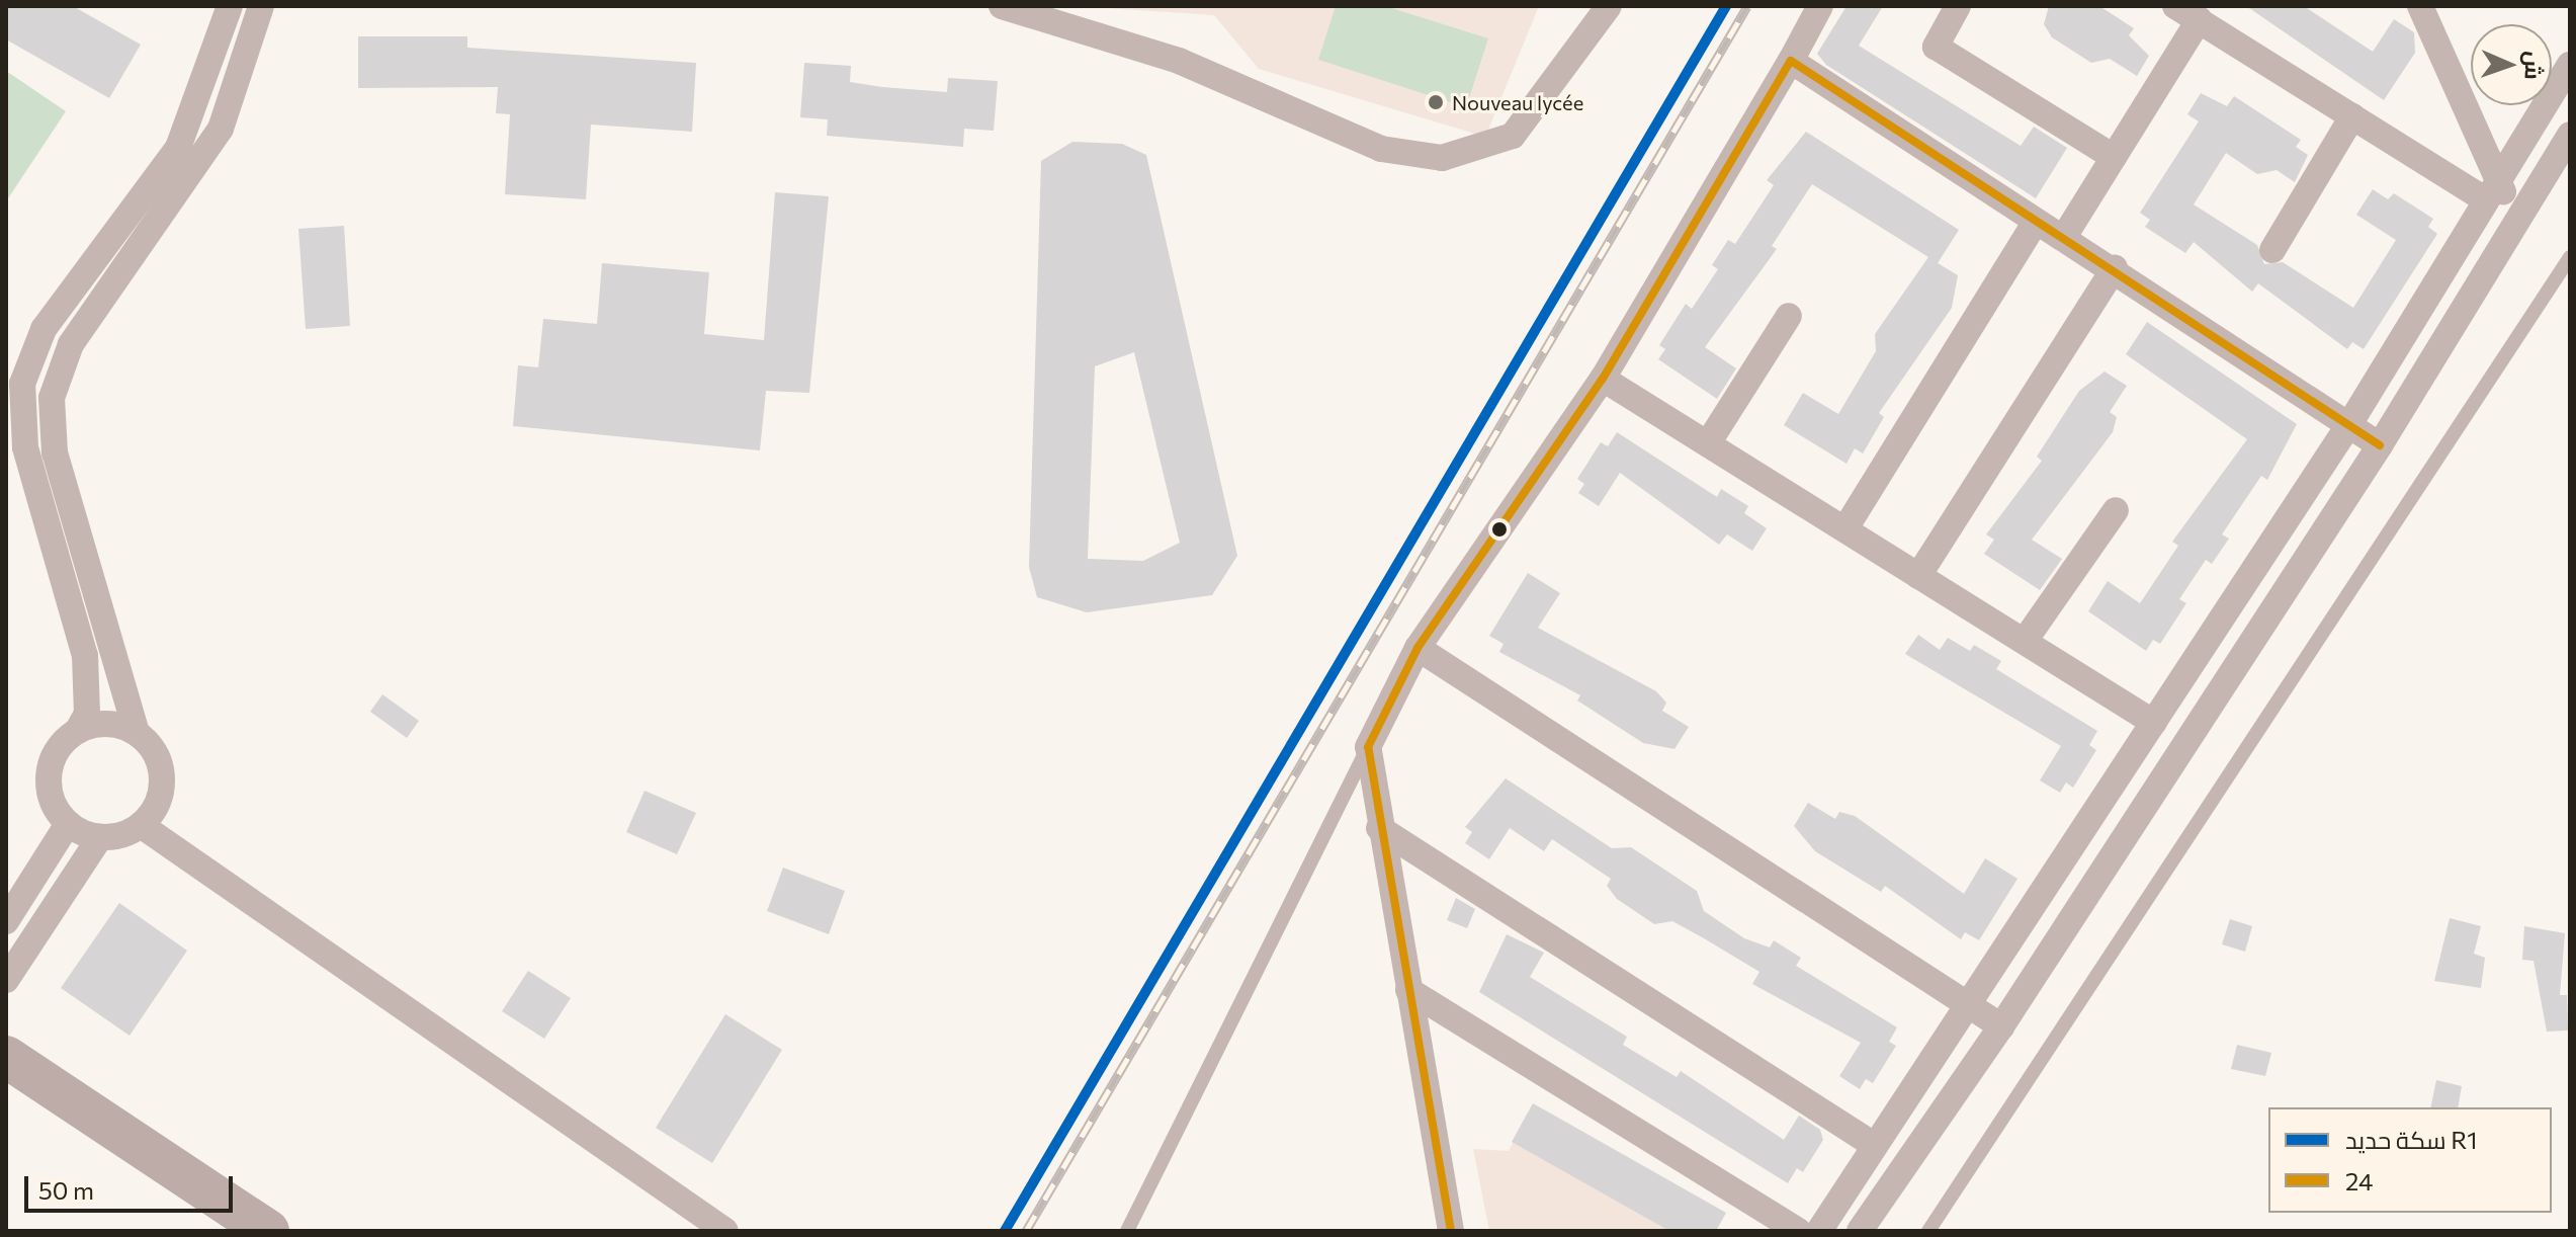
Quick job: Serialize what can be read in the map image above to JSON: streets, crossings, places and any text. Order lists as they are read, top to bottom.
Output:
{
  "places": ["Nouveau lycée"],
  "lines": ["rail line R1", "transit line 24"],
  "legend": ["سكة حديد R1", "24"],
  "scale_bar": "50 m",
  "north": "right"
}
